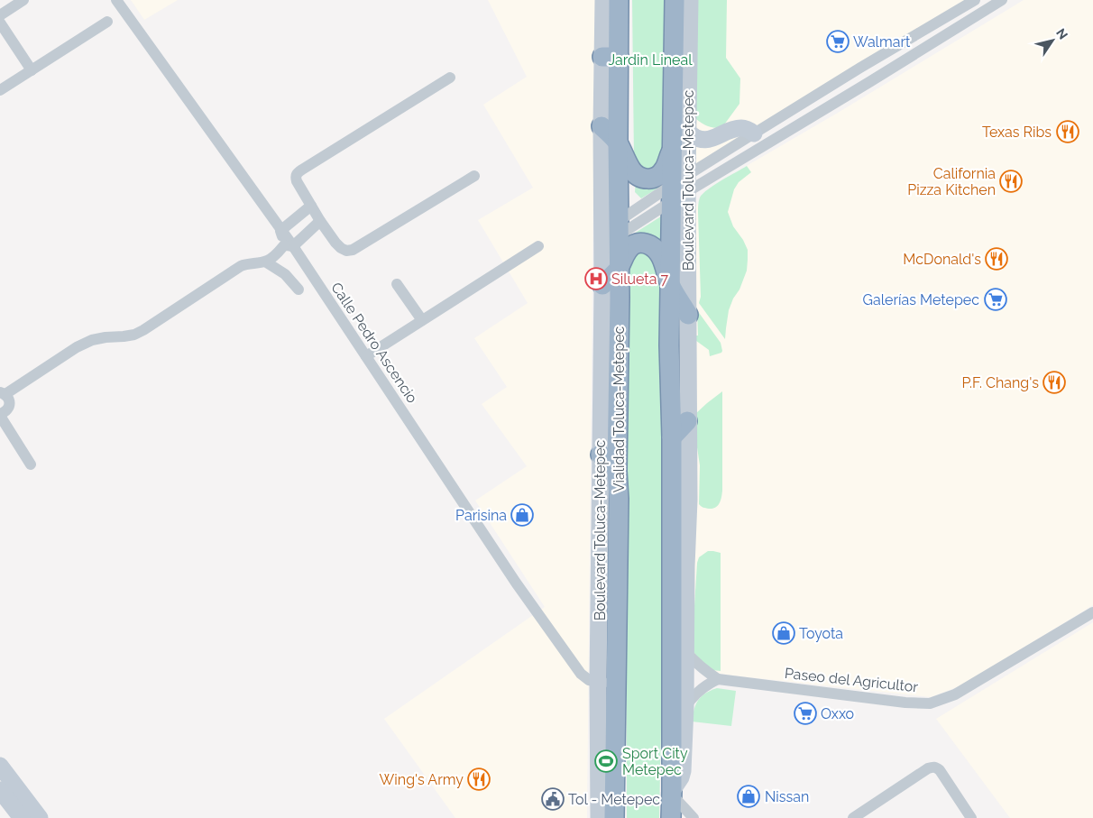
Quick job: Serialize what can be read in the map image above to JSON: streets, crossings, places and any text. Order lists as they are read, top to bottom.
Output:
{
  "streets": {
    "highway": ["Vialidad Toluca-Metepec"],
    "main road": ["Boulevard Toluca-Metepec"],
    "street": ["Calle Pedro Ascencio", "Paseo del Agricultor"]
  },
  "crossings": [
    ["Boulevard Toluca-Metepec", "Paseo del Agricultor"],
    ["Calle Pedro Ascencio", "Vialidad Toluca-Metepec"]
  ],
  "parks": ["Jardin Lineal"],
  "places": {
    "supermarket": ["Walmart", "Galerías Metepec", "Oxxo"],
    "restaurant": [
      "Texas Ribs",
      "California Pizza Kitchen",
      "McDonald's",
      "P.F. Chang's",
      "Wing's Army"
    ],
    "hospital": ["Silueta 7"],
    "shop": ["Parisina", "Toyota", "Nissan"],
    "sports": ["Sport City Metepec"],
    "public building": ["Tol - Metepec"]
  },
  "north": "top right"
}
